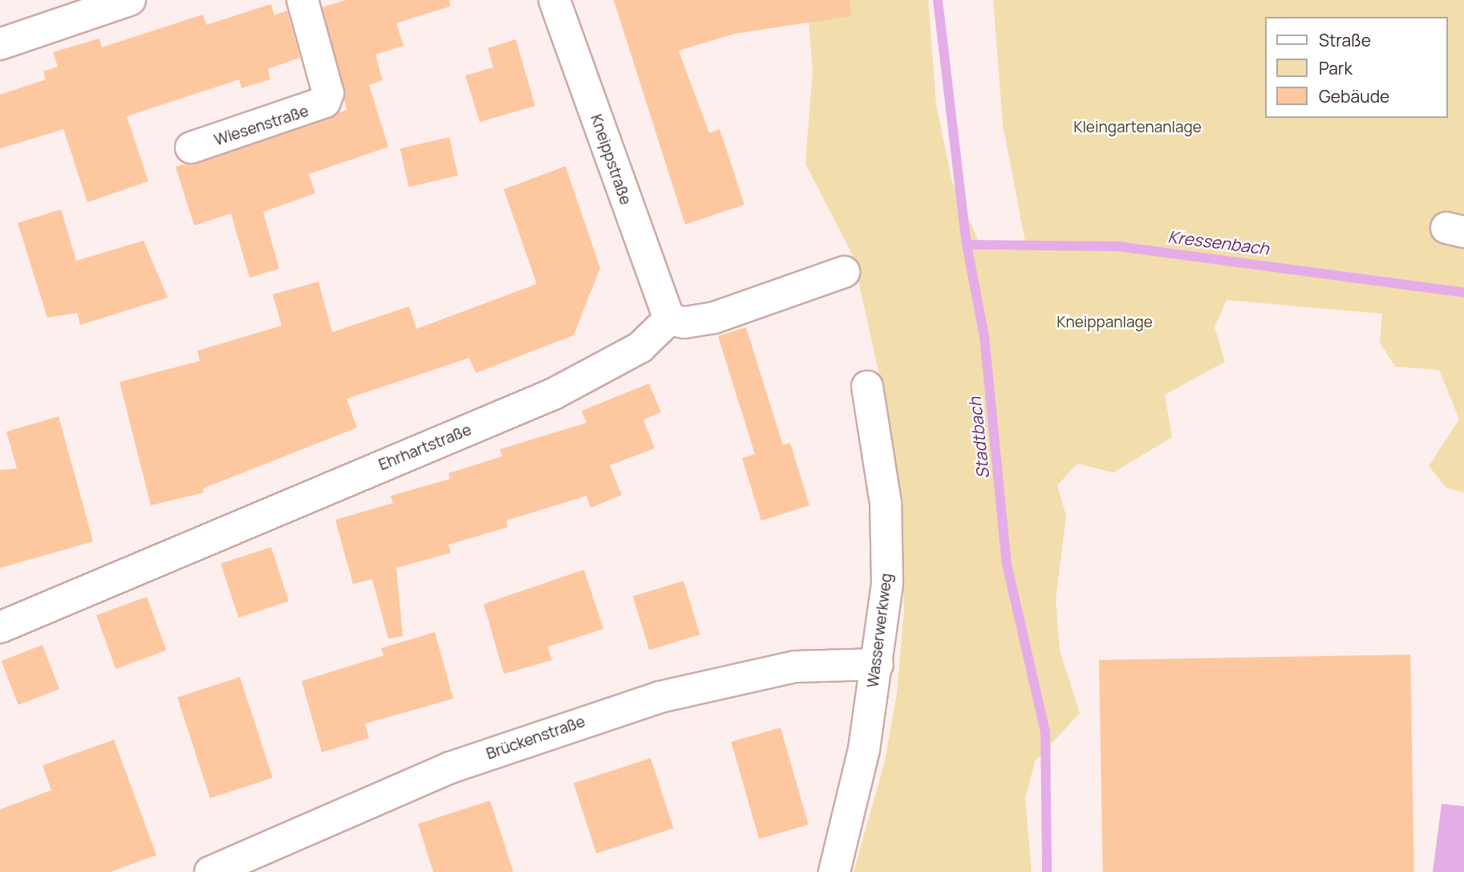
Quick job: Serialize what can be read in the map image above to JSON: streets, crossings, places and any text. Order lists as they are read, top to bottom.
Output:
{
  "streets": {
    "street": [
      "Wiesenstraße",
      "Kneippstraße",
      "Ehrhartstraße",
      "Wasserwerkweg",
      "Brückenstraße"
    ]
  },
  "crossings": [
    ["Kneippstraße", "Ehrhartstraße"],
    ["Wasserwerkweg", "Brückenstraße"]
  ],
  "water": ["Kressenbach", "Stadtbach"],
  "parks": ["Kleingartenanlage", "Kneippanlage"],
  "legend": ["Straße", "Park", "Gebäude"]
}
